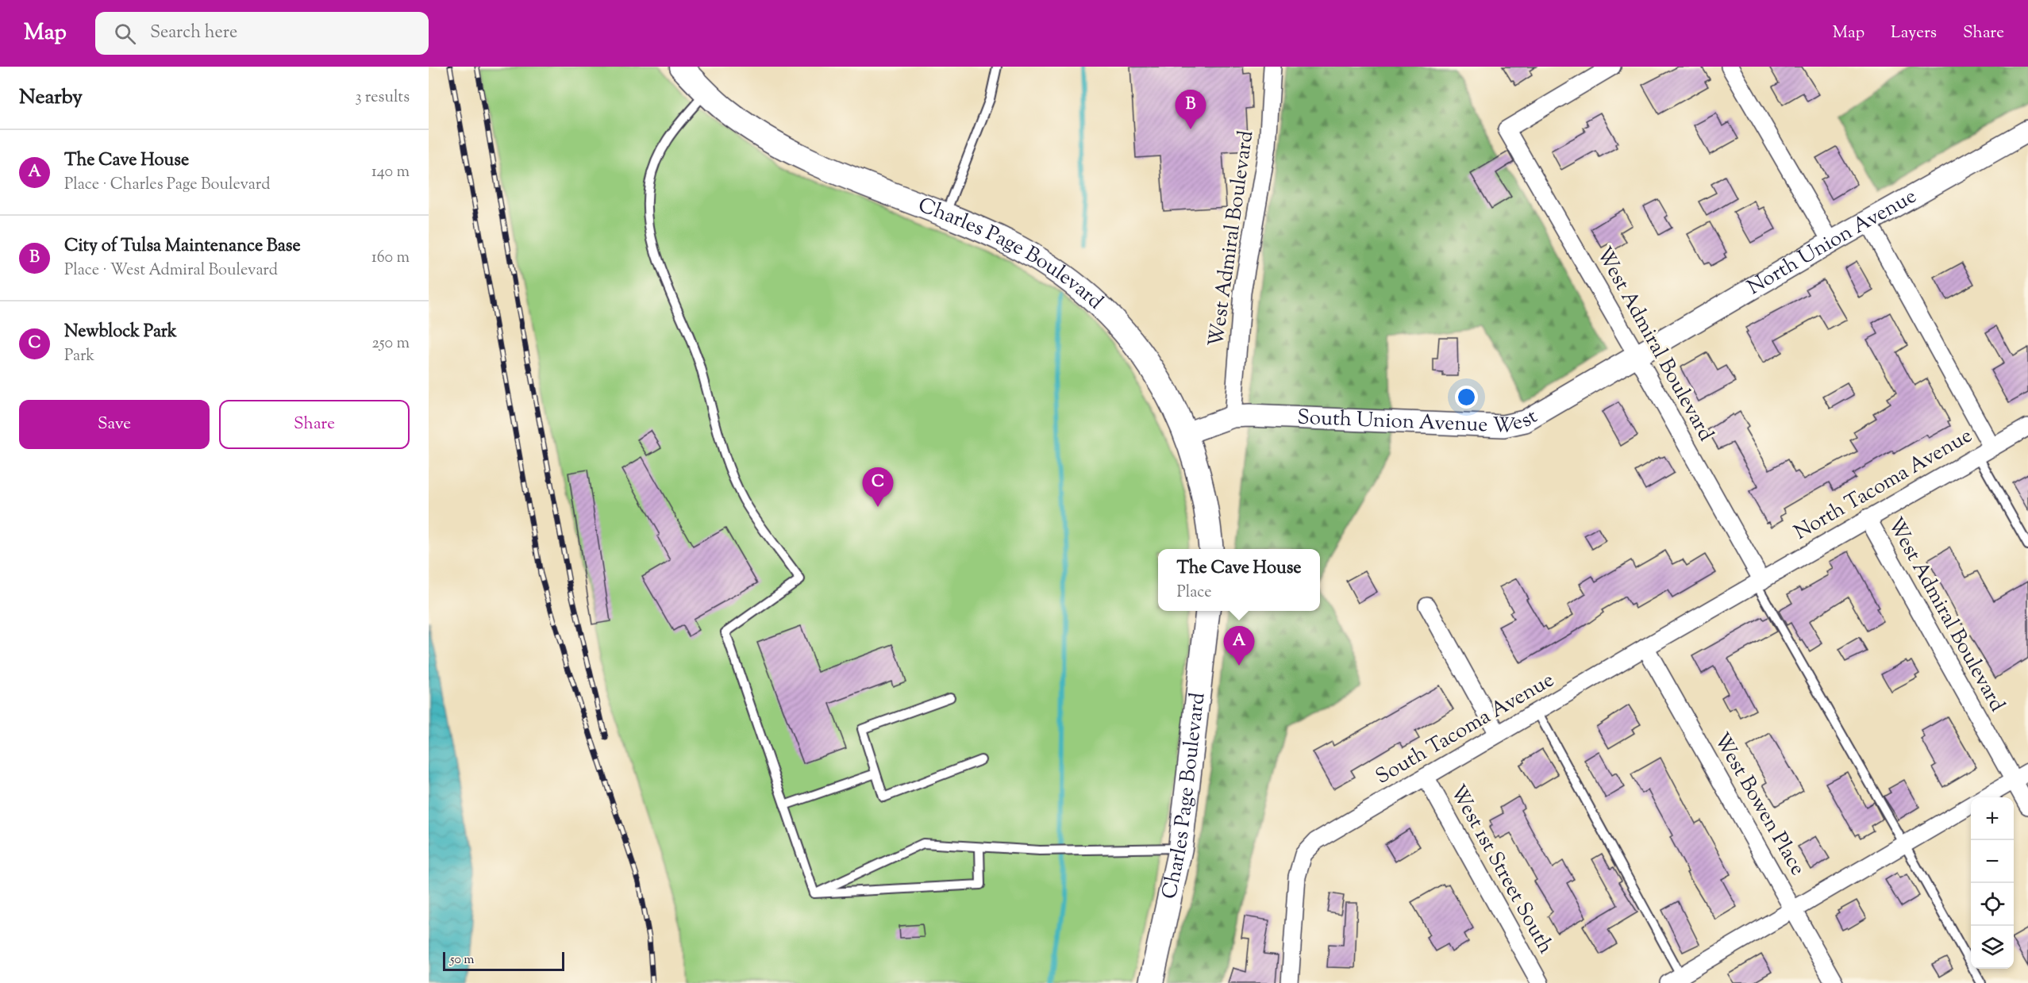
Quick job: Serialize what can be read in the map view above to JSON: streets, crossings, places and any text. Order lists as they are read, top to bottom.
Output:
{
  "streets": {
    "main road": ["Charles Page Boulevard"],
    "street": [
      "West Admiral Boulevard",
      "North Union Avenue",
      "South Union Avenue West",
      "North Tacoma Avenue",
      "South Tacoma Avenue",
      "West Bowen Place",
      "West 1st Street South"
    ]
  },
  "crossings": [
    ["West Admiral Boulevard", "North Union Avenue"],
    ["West Admiral Boulevard", "South Union Avenue West"],
    ["West Admiral Boulevard", "North Tacoma Avenue"],
    ["West Admiral Boulevard", "South Tacoma Avenue"],
    ["North Union Avenue", "South Union Avenue West"],
    ["Charles Page Boulevard", "South Union Avenue West"],
    ["North Tacoma Avenue", "South Tacoma Avenue"],
    ["South Tacoma Avenue", "West Bowen Place"],
    ["South Tacoma Avenue", "West 1st Street South"]
  ],
  "scale_bar": "50 m",
  "page": {
    "header": "Map",
    "search": "Search here",
    "nav": ["Map", "Layers", "Share"],
    "heading": ["Nearby", "3 results"],
    "pins": ["B", "C", "A"],
    "list": [
      {
        "mark": "A",
        "name": "The Cave House",
        "note": "Place · Charles Page Boulevard",
        "value": "140 m"
      },
      {
        "mark": "B",
        "name": "City of Tulsa Maintenance Base",
        "note": "Place · West Admiral Boulevard",
        "value": "160 m"
      },
      {
        "mark": "C",
        "name": "Newblock Park",
        "note": "Park",
        "value": "250 m"
      }
    ],
    "buttons": ["Save", "Share"],
    "popup": ["The Cave House", "Place"],
    "map_buttons": ["+", "−"],
    "scale": "50 m"
  }
}
